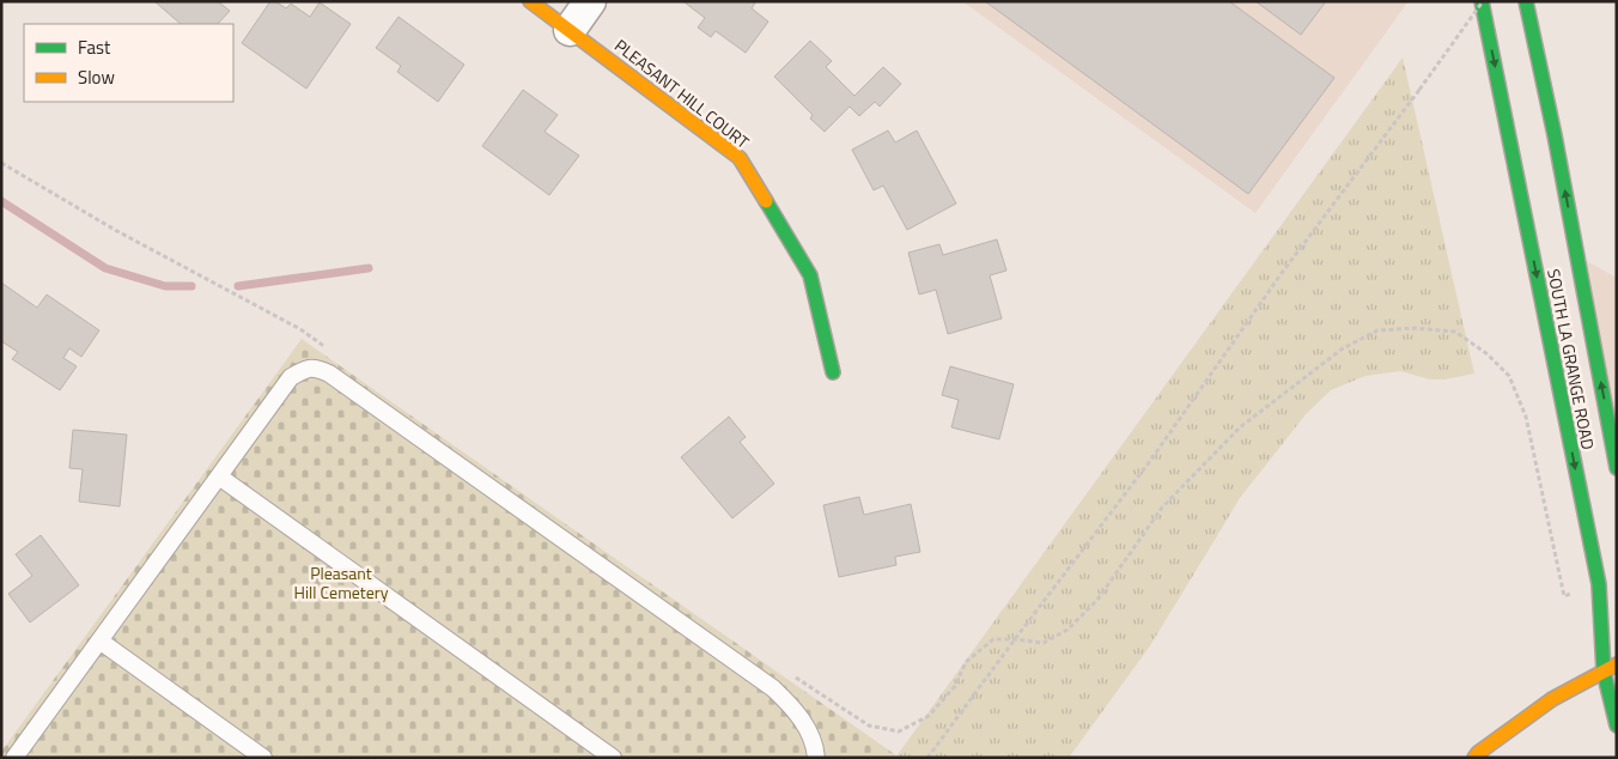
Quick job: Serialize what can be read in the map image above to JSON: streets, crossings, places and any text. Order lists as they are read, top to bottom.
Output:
{
  "streets": {
    "main road": ["PLEASANT HILL COURT", "SOUTH LA GRANGE ROAD"]
  },
  "parks": ["Pleasant Hill Cemetery"],
  "legend": ["Fast", "Slow"]
}
